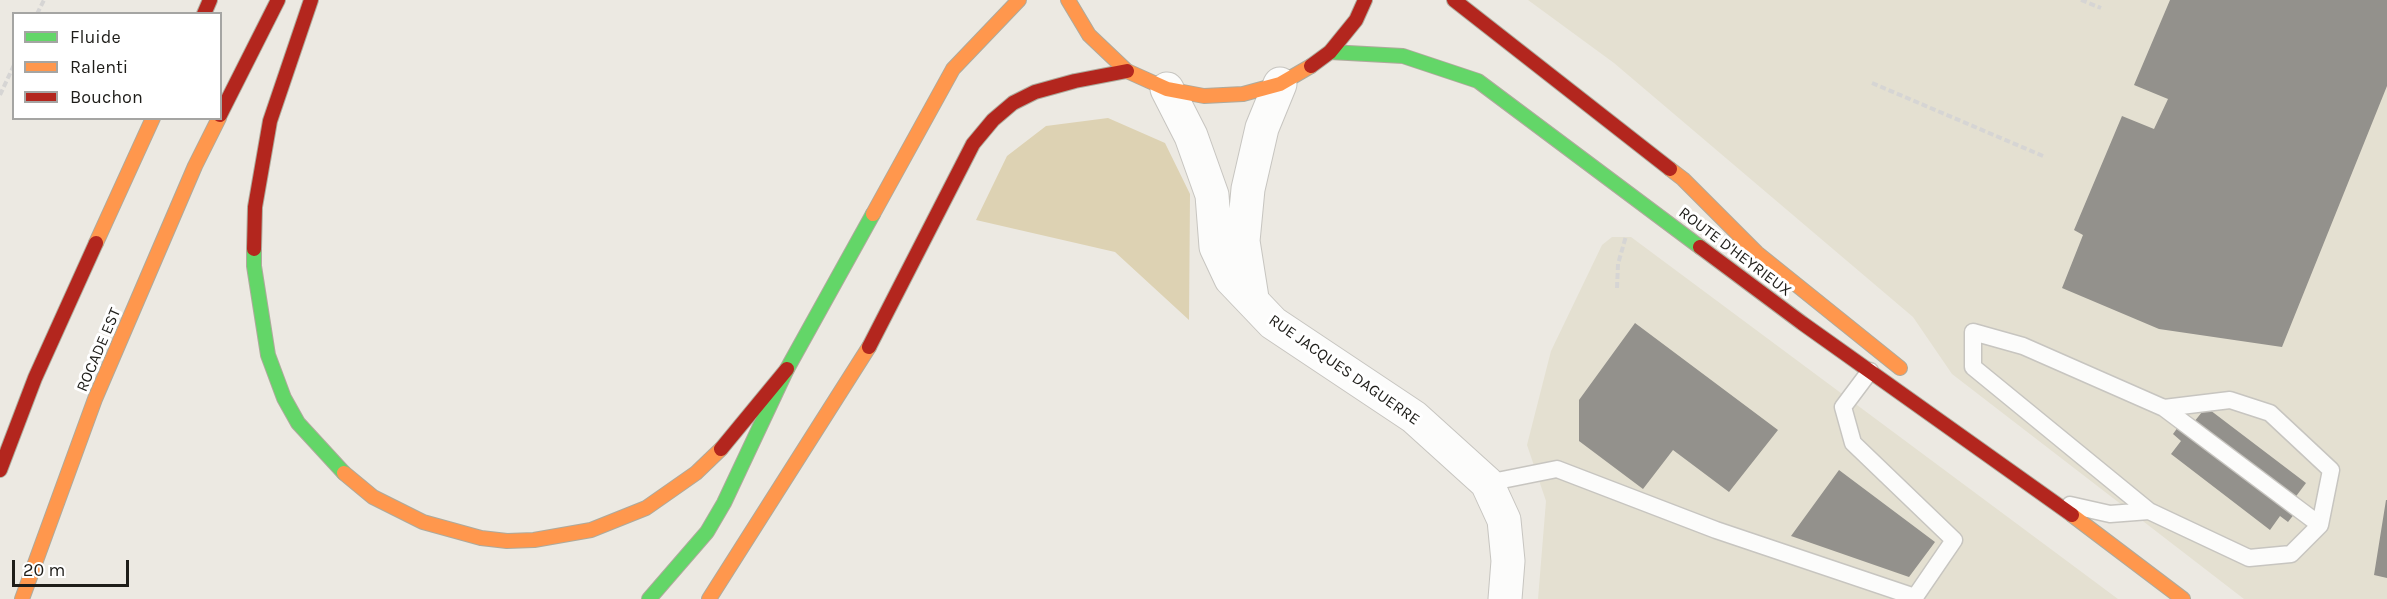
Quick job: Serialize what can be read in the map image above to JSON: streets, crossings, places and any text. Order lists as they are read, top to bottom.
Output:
{
  "streets": {
    "main road": ["ROUTE D'HEYRIEUX", "ROCADE EST"],
    "street": ["RUE JACQUES DAGUERRE"]
  },
  "legend": ["Fluide", "Ralenti", "Bouchon"],
  "scale_bar": "20 m"
}
